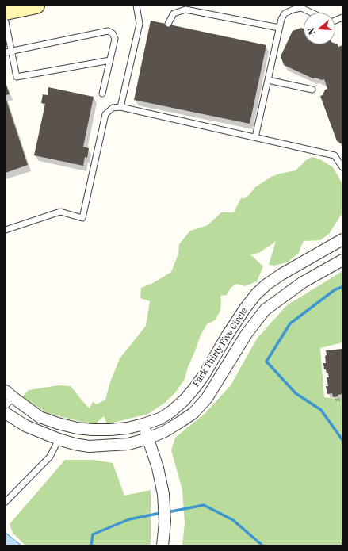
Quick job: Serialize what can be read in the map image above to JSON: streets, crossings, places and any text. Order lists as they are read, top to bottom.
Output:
{
  "streets": {
    "street": ["Park Thirty Five Circle"]
  },
  "north": "left"
}
